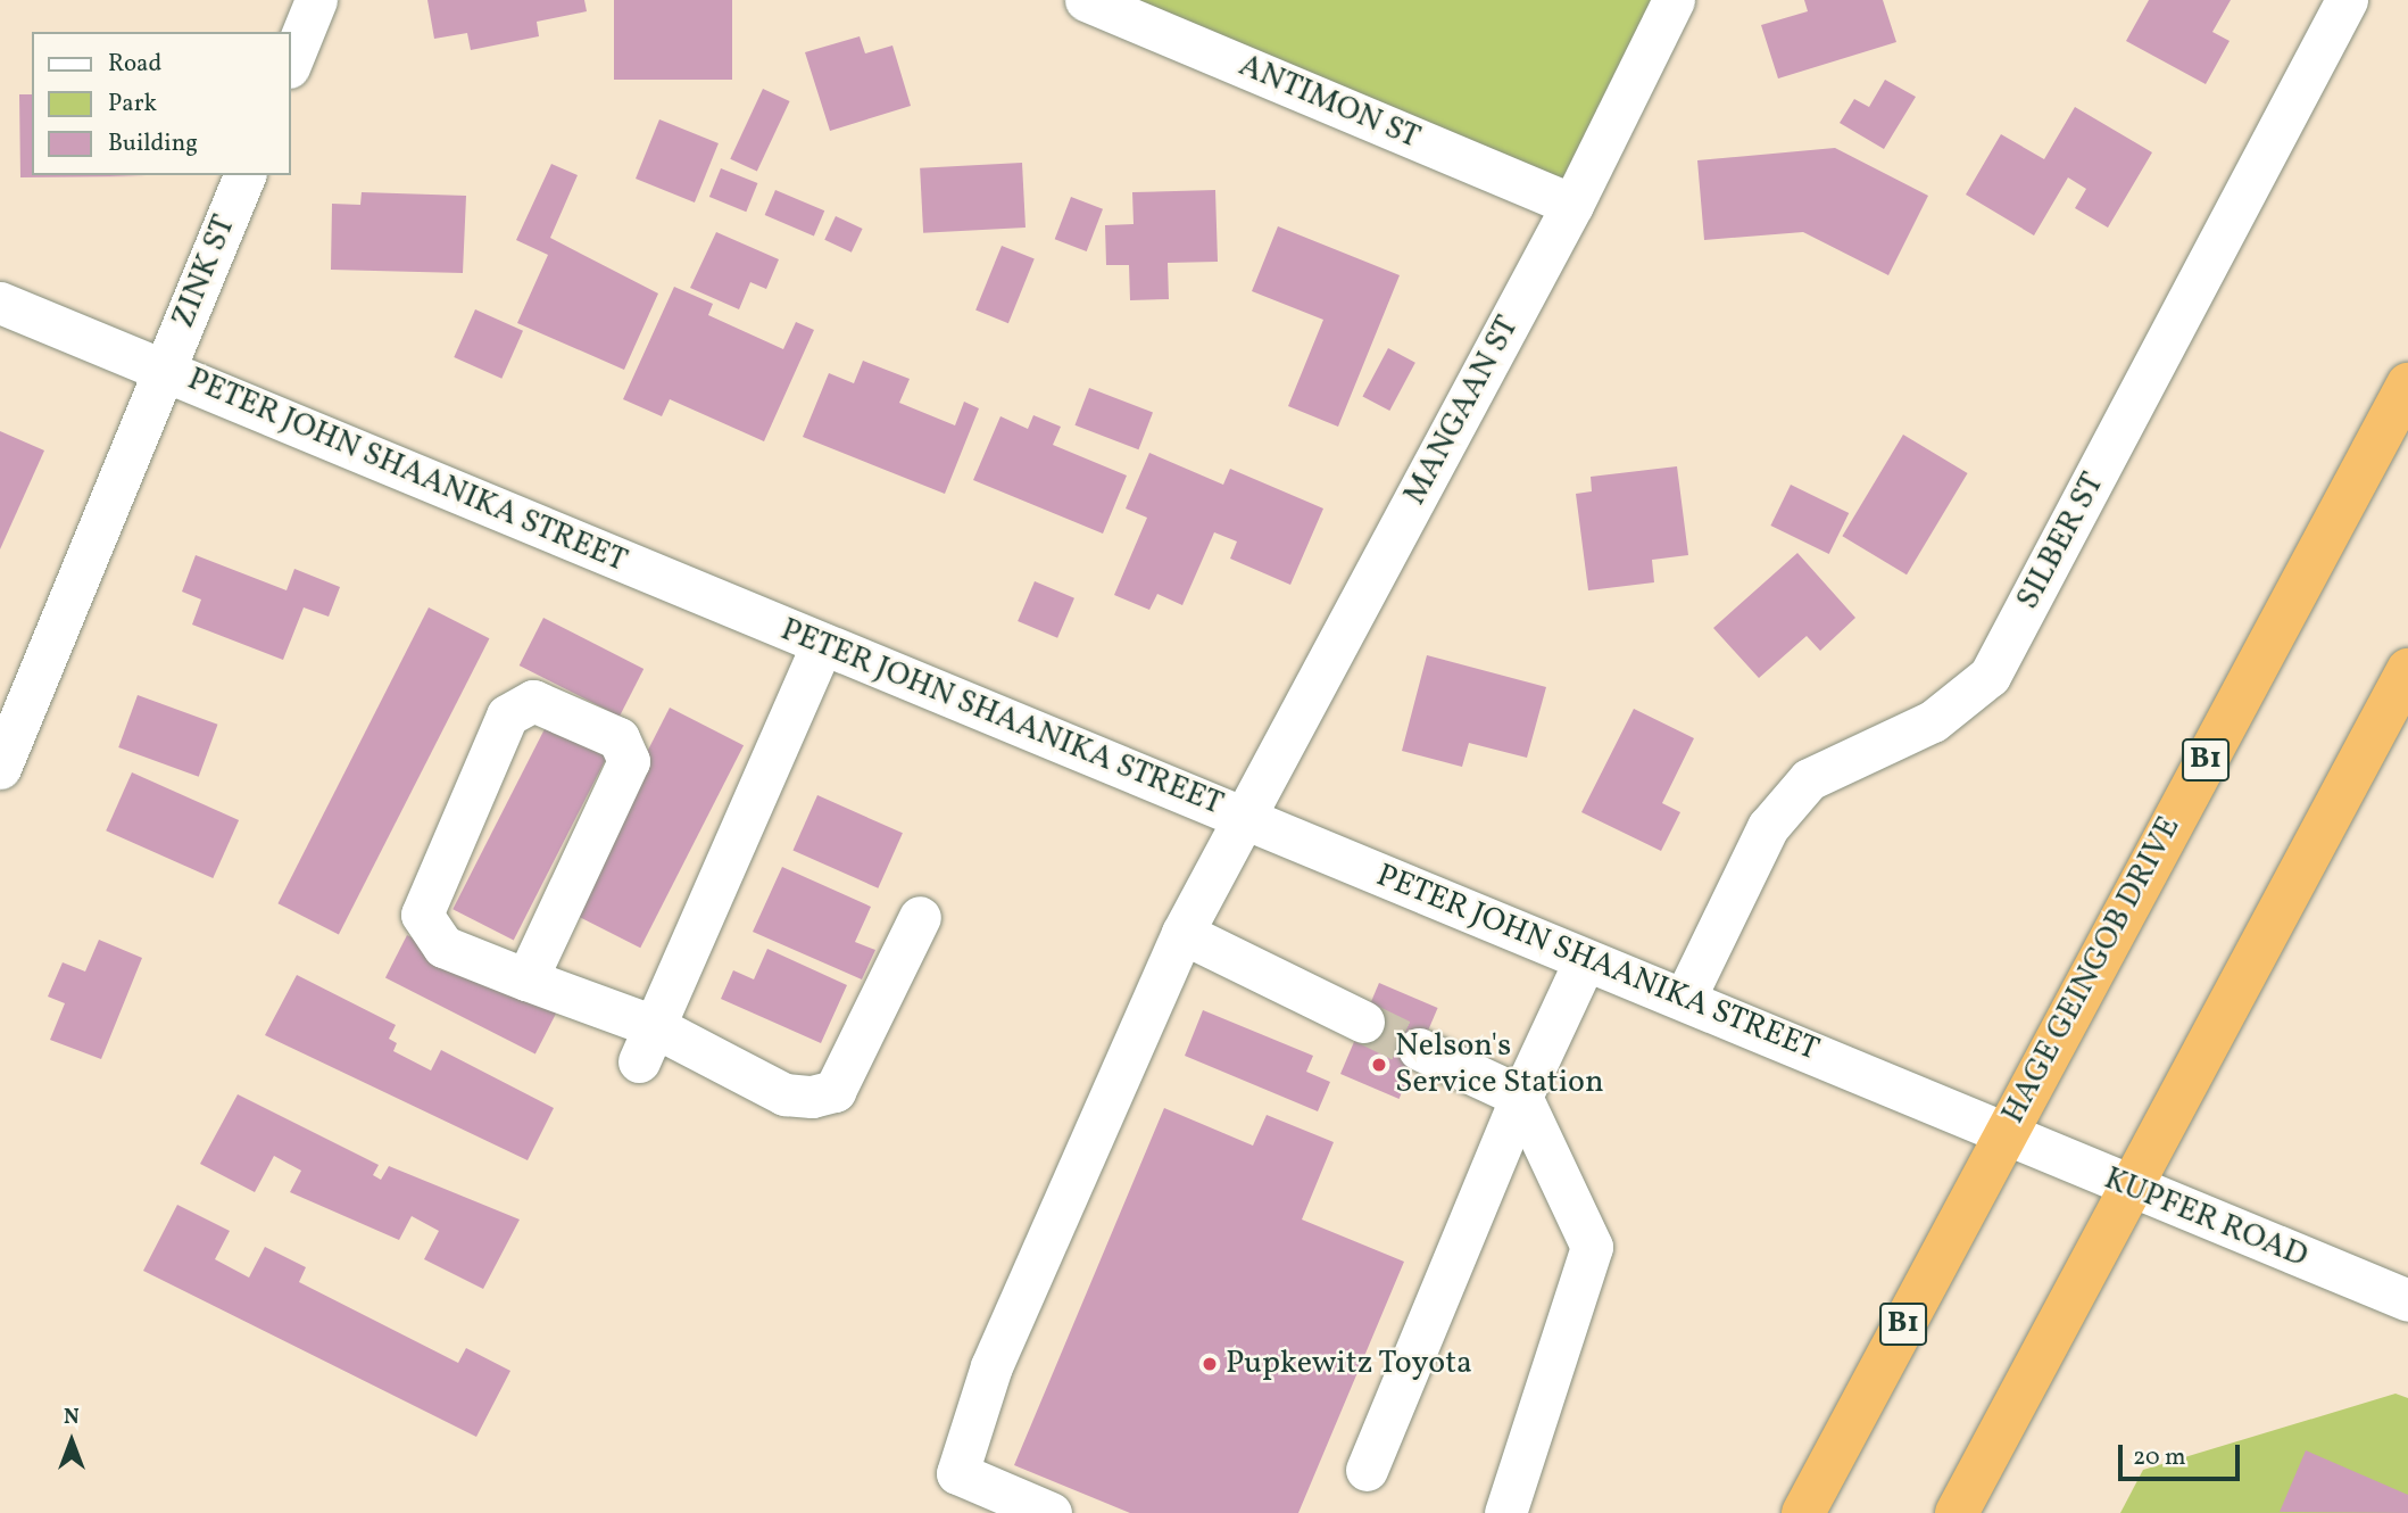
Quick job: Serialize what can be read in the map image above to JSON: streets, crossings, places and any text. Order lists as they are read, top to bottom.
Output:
{
  "streets": {
    "highway": ["B1", "HAGE GEINGOB DRIVE"],
    "street": [
      "ANTIMON ST",
      "ZINK ST",
      "MANGAAN ST",
      "PETER JOHN SHAANIKA STREET",
      "SILBER ST",
      "KUPFER ROAD"
    ]
  },
  "crossings": [
    ["ANTIMON ST", "MANGAAN ST"],
    ["ZINK ST", "PETER JOHN SHAANIKA STREET"],
    ["MANGAAN ST", "PETER JOHN SHAANIKA STREET"],
    ["PETER JOHN SHAANIKA STREET", "SILBER ST"],
    ["PETER JOHN SHAANIKA STREET", "B1"],
    ["PETER JOHN SHAANIKA STREET", "HAGE GEINGOB DRIVE"],
    ["PETER JOHN SHAANIKA STREET", "KUPFER ROAD"],
    ["B1", "HAGE GEINGOB DRIVE"],
    ["B1", "KUPFER ROAD"],
    ["HAGE GEINGOB DRIVE", "KUPFER ROAD"]
  ],
  "places": ["Nelson's Service Station", "Pupkewitz Toyota"],
  "legend": ["Road", "Park", "Building"],
  "scale_bar": "20 m",
  "north": "top"
}
